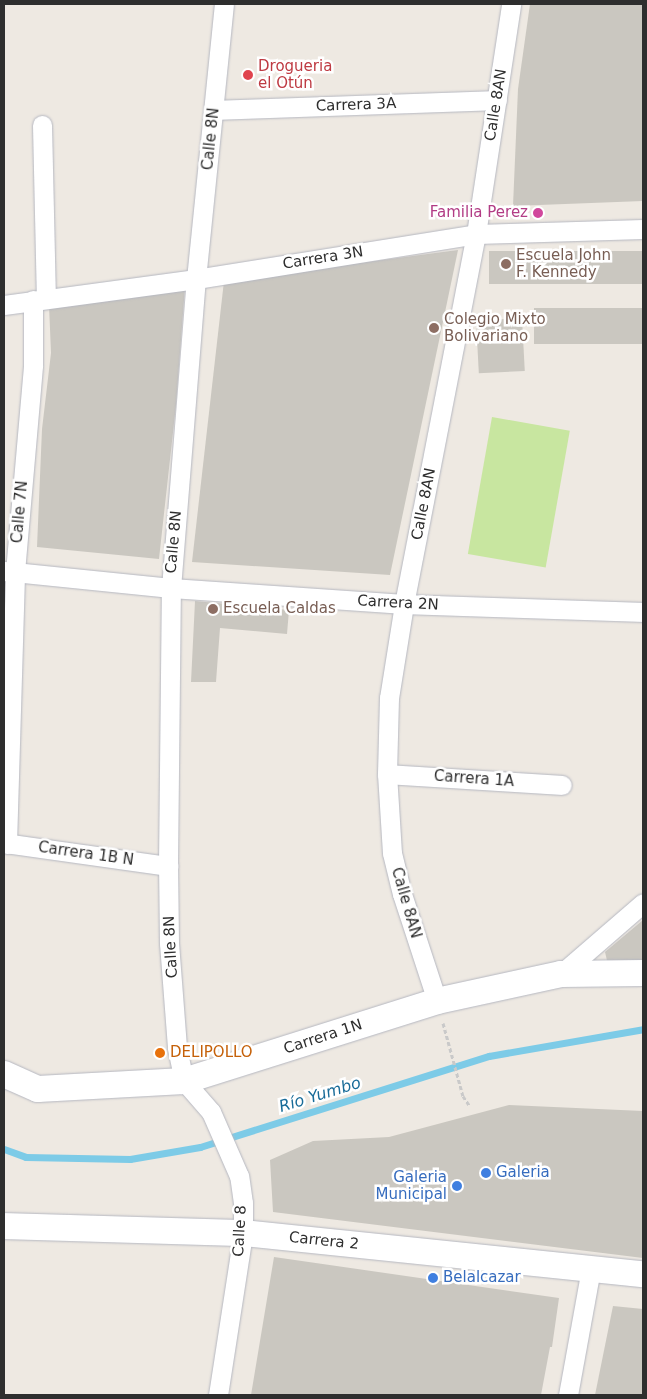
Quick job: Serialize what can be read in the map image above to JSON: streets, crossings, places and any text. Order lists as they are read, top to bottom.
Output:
{
  "streets": {
    "street": [
      "Carrera 3A",
      "Calle 8AN",
      "Calle 8N",
      "Carrera 3N",
      "Calle 7N",
      "Carrera 2N",
      "Carrera 1A",
      "Carrera 1B N",
      "Carrera 1N",
      "Calle 8",
      "Carrera 2"
    ]
  },
  "crossings": [
    ["Carrera 3A", "Calle 8AN"],
    ["Carrera 3A", "Calle 8N"],
    ["Calle 8AN", "Carrera 3N"],
    ["Calle 8AN", "Carrera 2N"],
    ["Calle 8AN", "Carrera 1A"],
    ["Calle 8AN", "Carrera 1N"],
    ["Calle 8N", "Carrera 3N"],
    ["Calle 8N", "Carrera 2N"],
    ["Calle 8N", "Carrera 1B N"],
    ["Calle 8N", "Carrera 1N"],
    ["Calle 8N", "Calle 8"],
    ["Carrera 3N", "Calle 7N"],
    ["Calle 7N", "Carrera 2N"],
    ["Calle 7N", "Carrera 1B N"],
    ["Carrera 1N", "Calle 8"],
    ["Calle 8", "Carrera 2"]
  ],
  "water": ["Río Yumbo"],
  "places": [
    "Drogueria el Otún",
    "Familia Perez",
    "Escuela John F. Kennedy",
    "Colegio Mixto Bolivariano",
    "Escuela Caldas",
    "DELIPOLLO",
    "Galeria",
    "Galeria Municipal",
    "Belalcazar"
  ]
}
